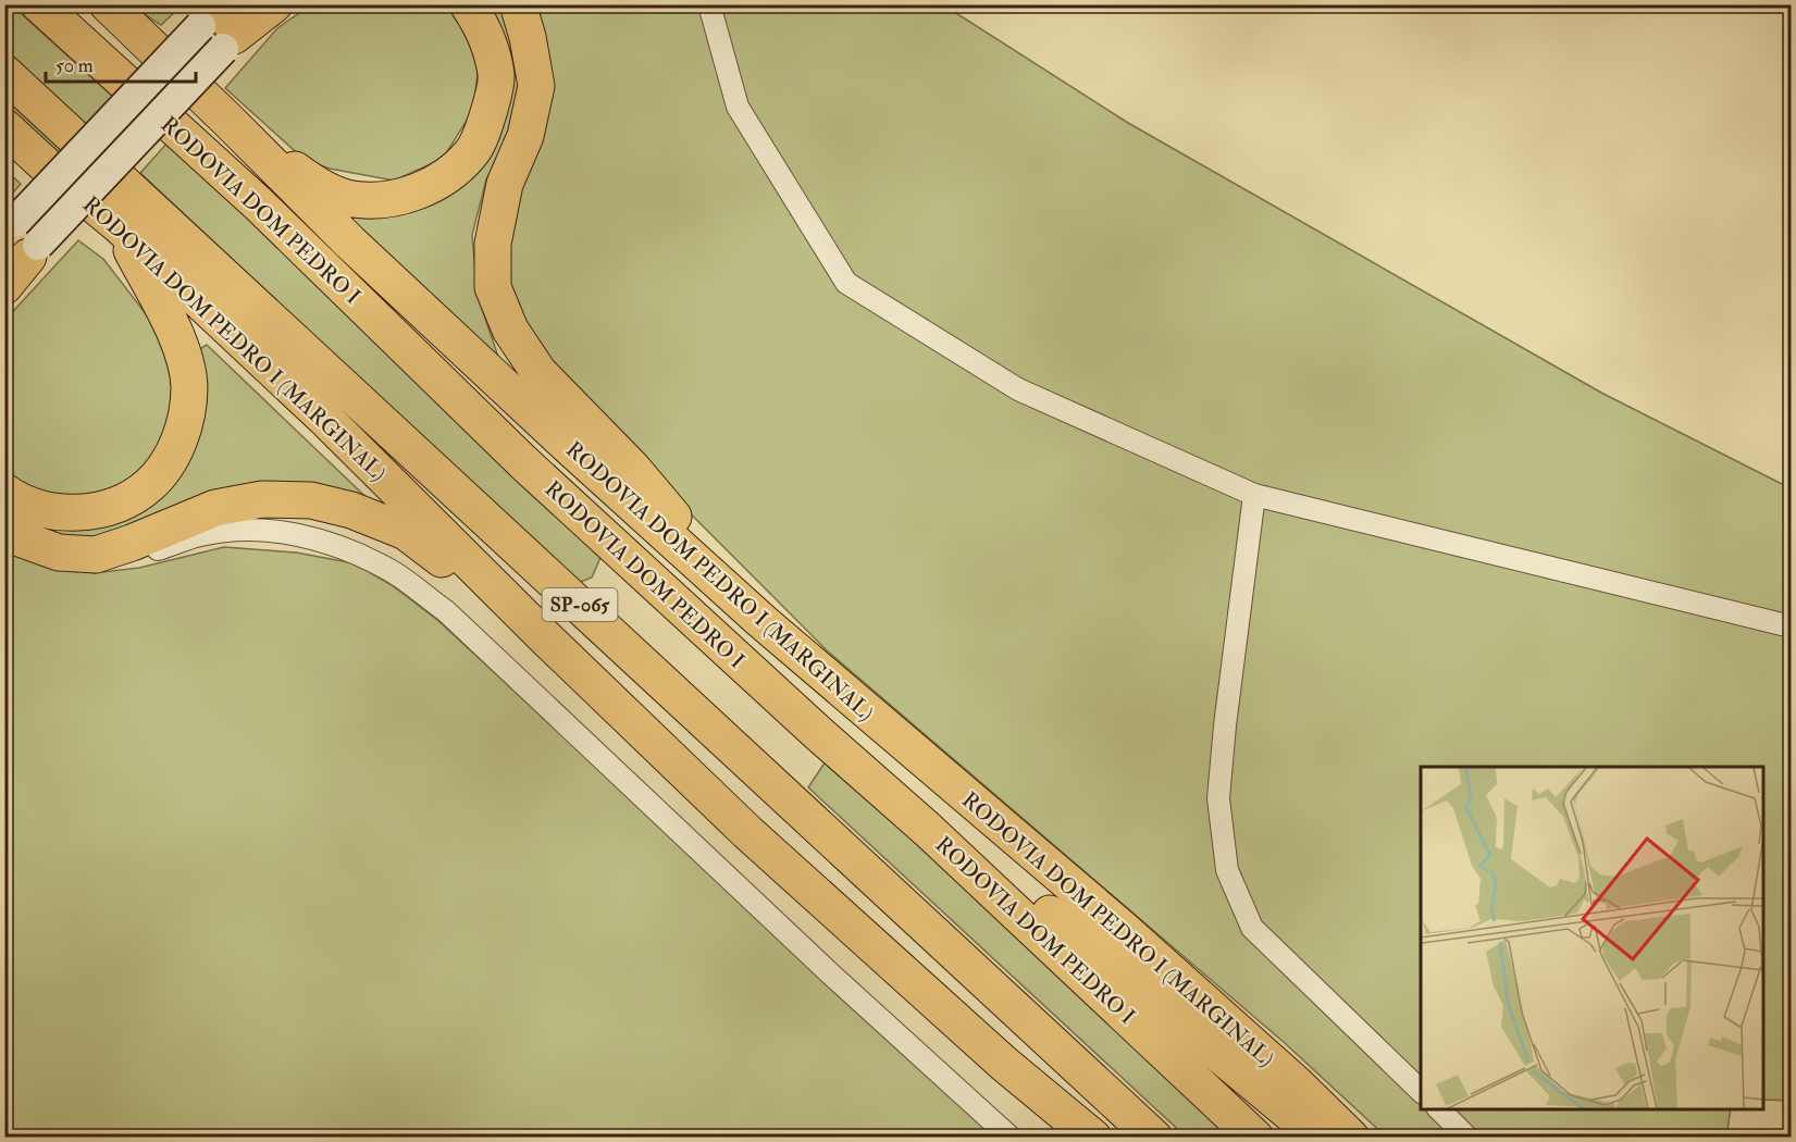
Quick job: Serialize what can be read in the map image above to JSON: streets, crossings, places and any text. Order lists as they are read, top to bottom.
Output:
{
  "streets": {
    "highway": ["RODOVIA DOM PEDRO I", "RODOVIA DOM PEDRO I (MARGINAL)", "SP-065"]
  },
  "scale_bar": "50 m"
}
